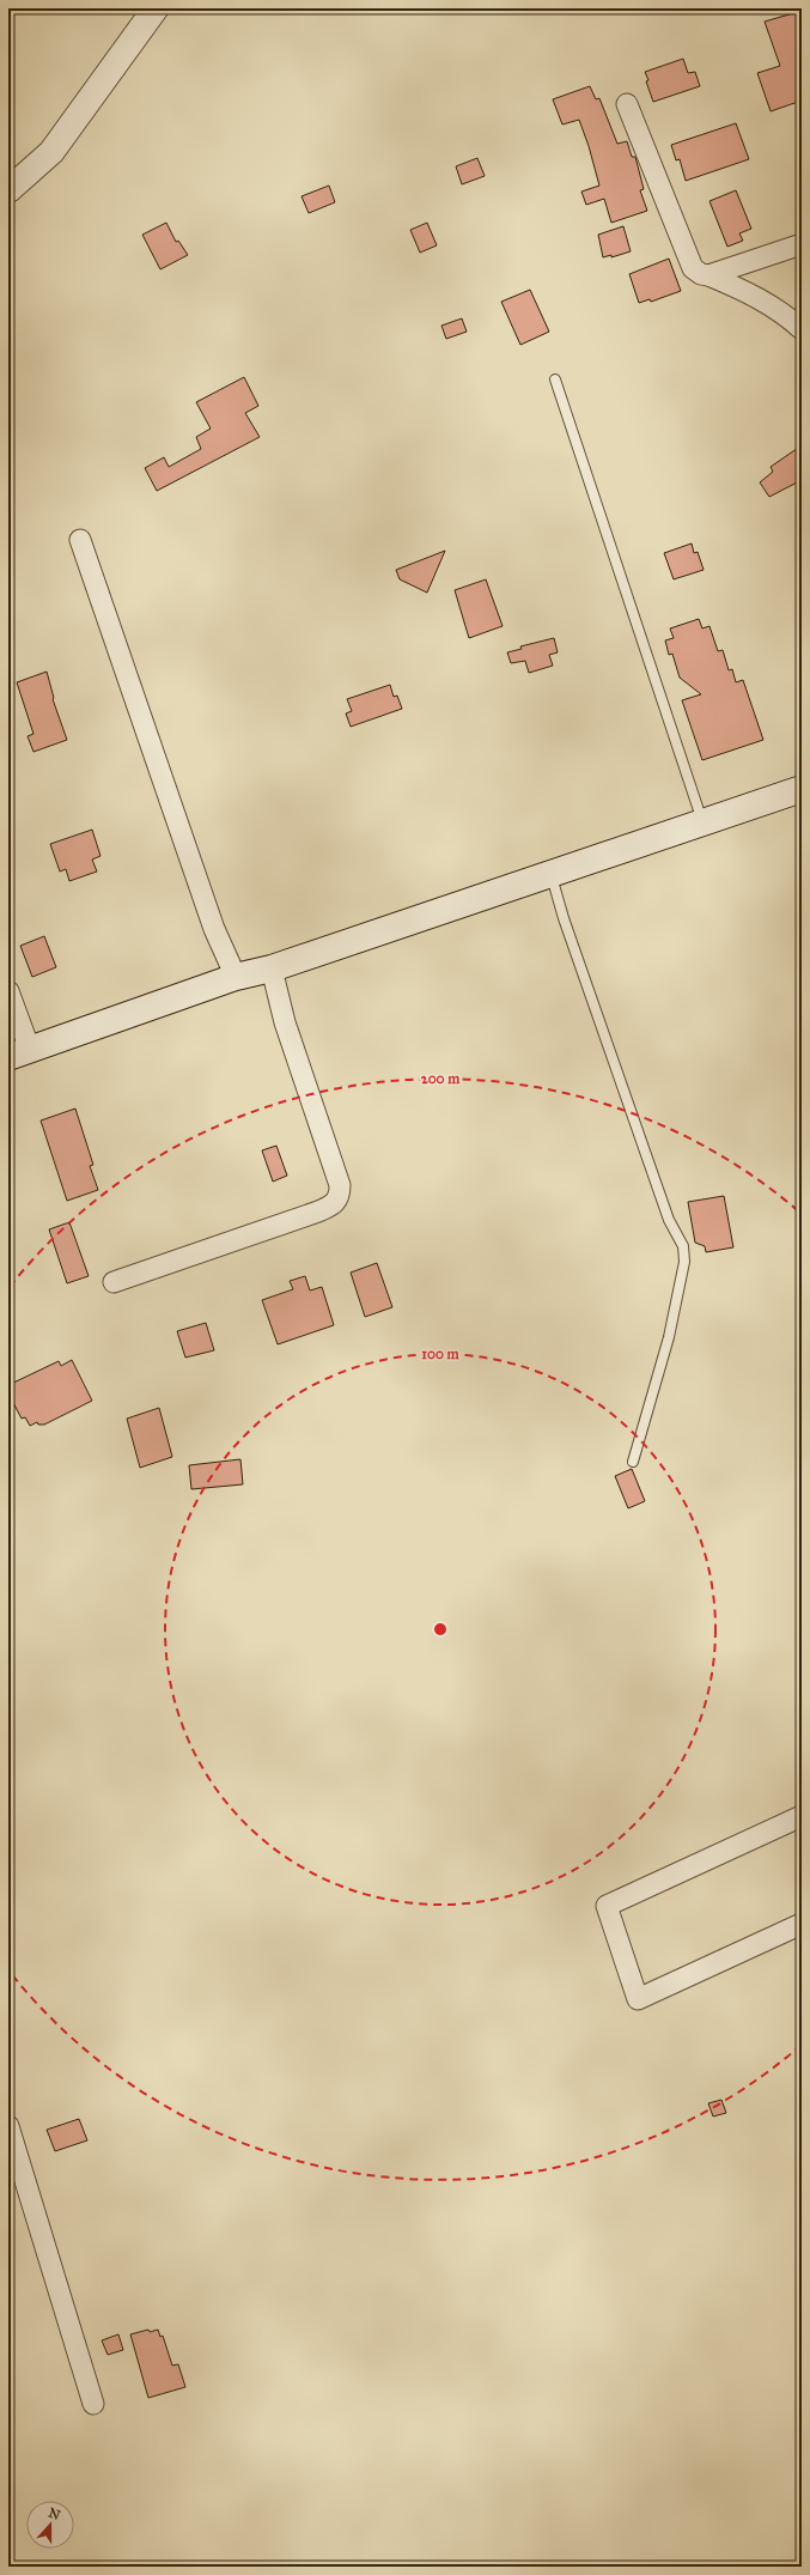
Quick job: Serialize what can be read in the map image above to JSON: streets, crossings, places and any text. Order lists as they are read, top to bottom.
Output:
{
  "north": "top",
  "rings": ["200 m", "100 m"]
}
